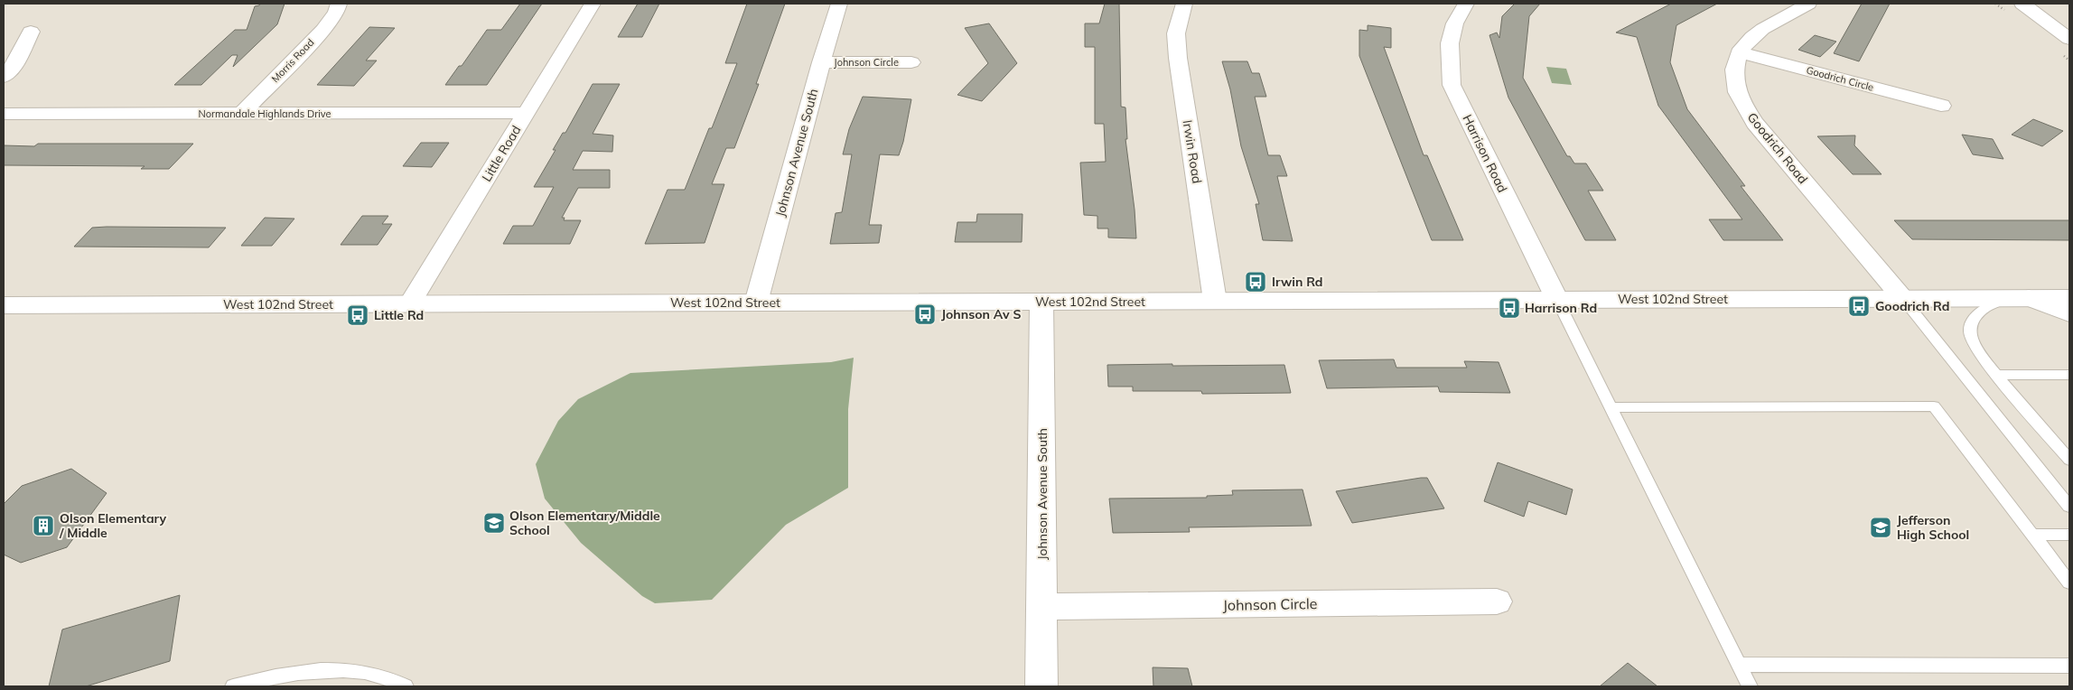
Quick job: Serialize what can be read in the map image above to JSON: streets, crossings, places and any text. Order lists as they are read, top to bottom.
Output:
{
  "streets": {
    "street": [
      "Morris Road",
      "Johnson Circle",
      "Goodrich Circle",
      "Normandale Highlands Drive",
      "Goodrich Road",
      "Irwin Road",
      "Johnson Avenue South",
      "Little Road",
      "Harrison Road",
      "West 102nd Street"
    ]
  },
  "crossings": [
    ["Morris Road", "Normandale Highlands Drive"],
    ["Johnson Circle", "Johnson Avenue South"],
    ["Goodrich Circle", "Goodrich Road"],
    ["Normandale Highlands Drive", "Little Road"],
    ["Goodrich Road", "West 102nd Street"],
    ["Irwin Road", "West 102nd Street"],
    ["Johnson Avenue South", "West 102nd Street"],
    ["Little Road", "West 102nd Street"],
    ["Harrison Road", "West 102nd Street"]
  ],
  "places": {
    "bus stop": [
      "Irwin Rd",
      "Goodrich Rd",
      "Harrison Rd",
      "Johnson Av S",
      "Little Rd"
    ],
    "school or university": ["Olson Elementary/Middle School", "Jefferson High School"],
    "building": ["Olson Elementary / Middle"]
  }
}
